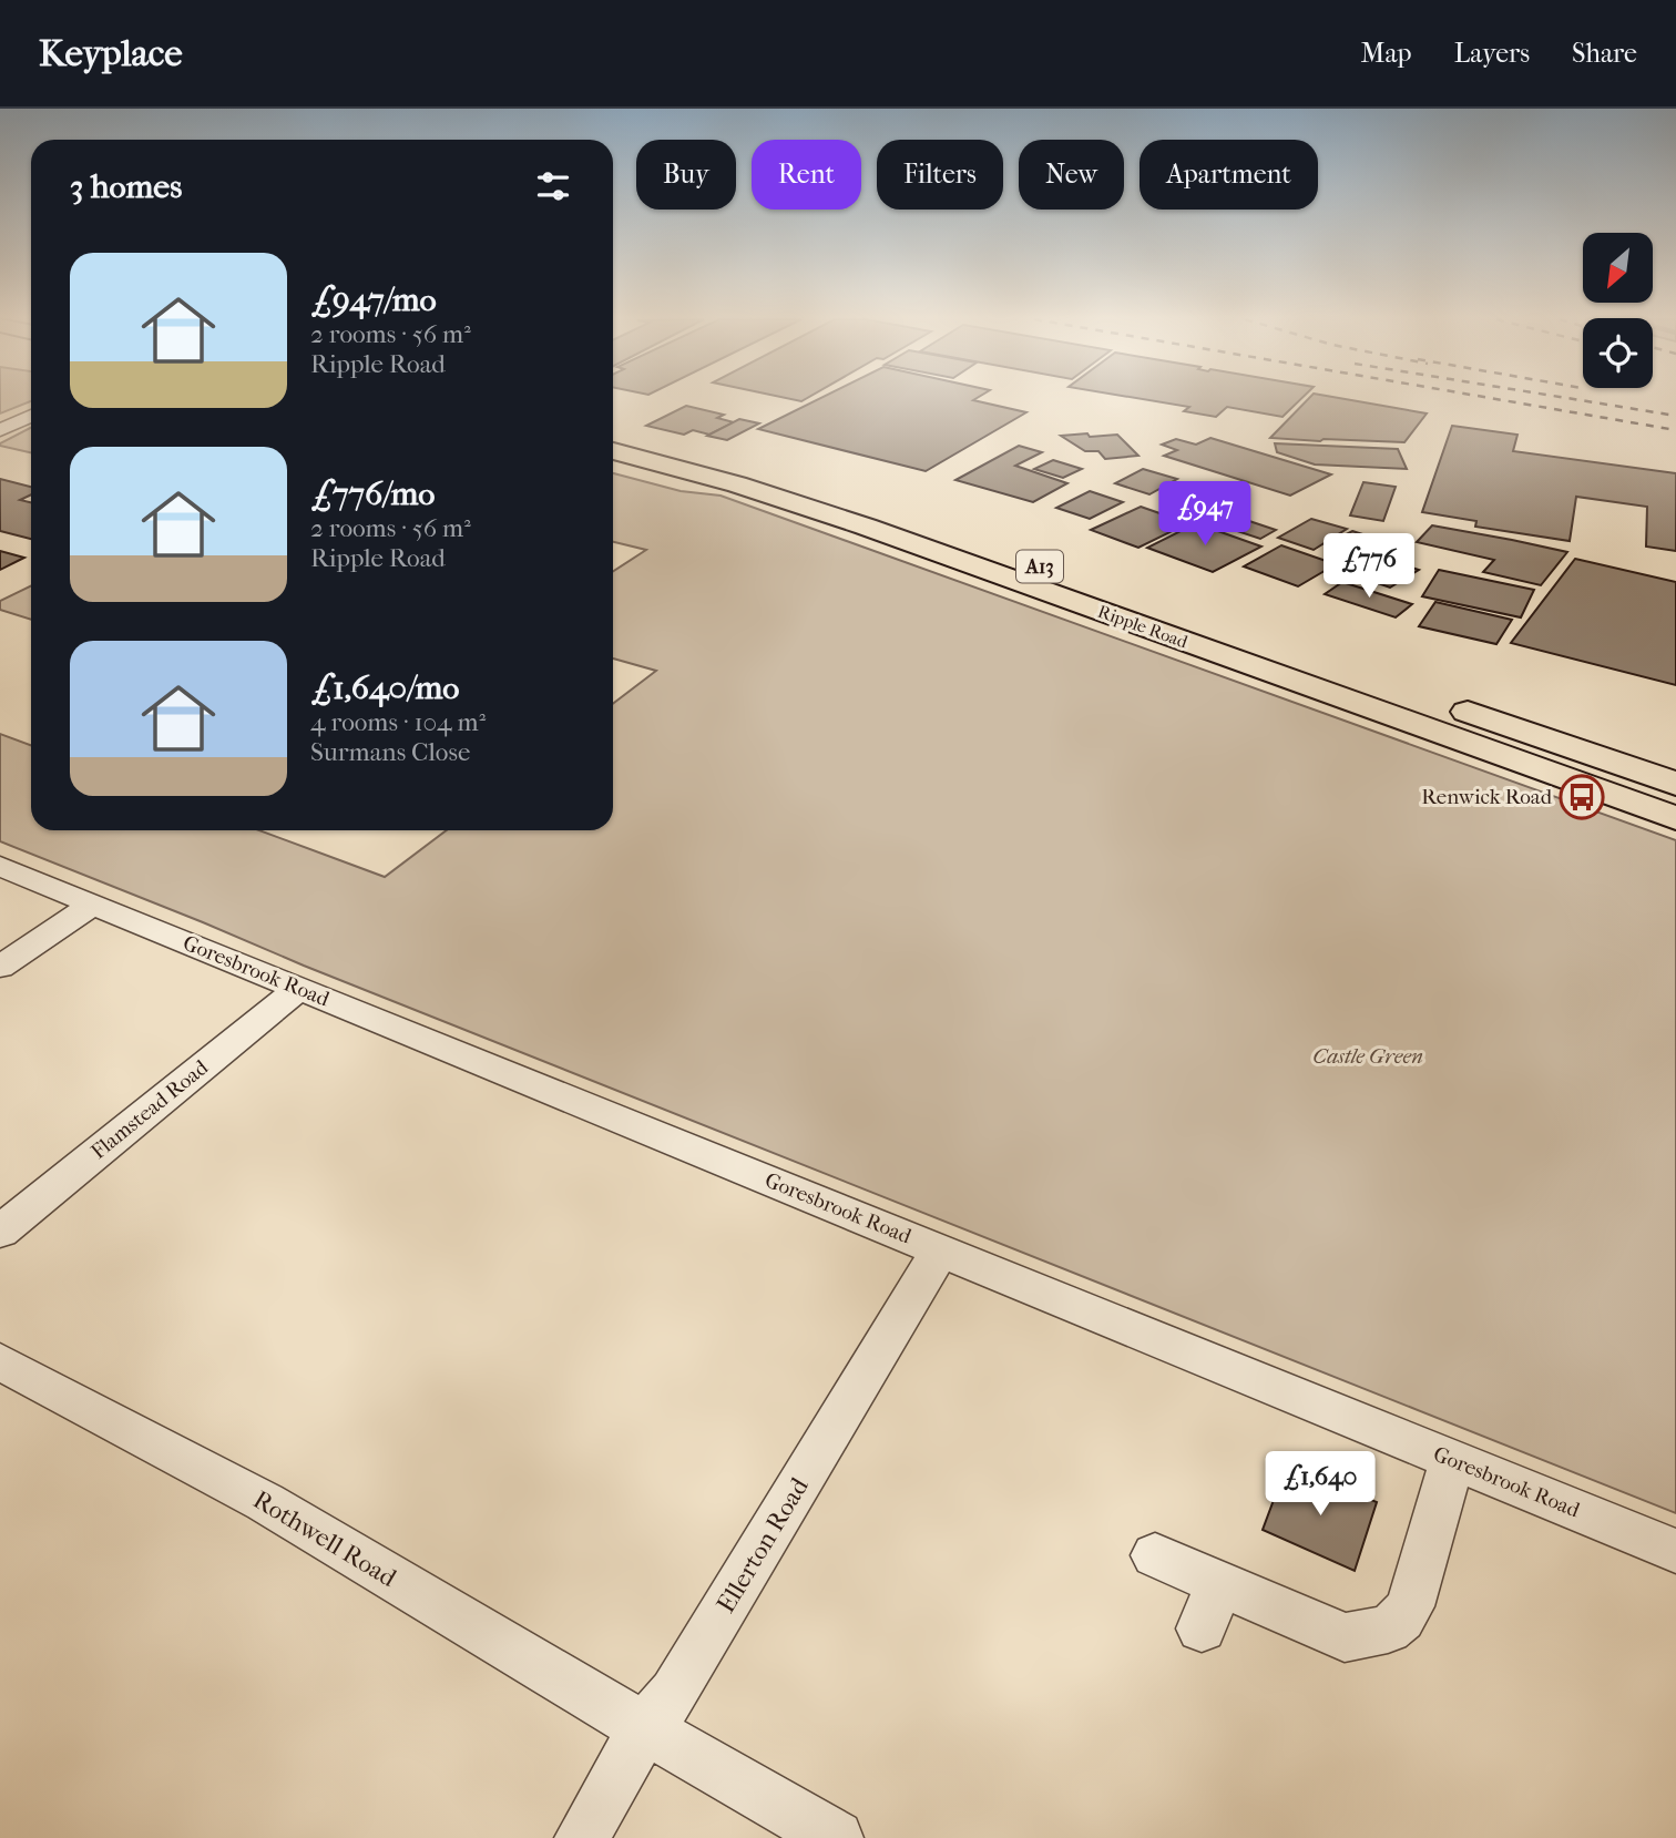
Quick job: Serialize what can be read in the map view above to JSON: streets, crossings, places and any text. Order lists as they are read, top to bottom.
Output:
{
  "streets": {
    "highway": ["A13", "Ripple Road"],
    "street": [
      "Goresbrook Road",
      "Flamstead Road",
      "Rothwell Road",
      "Ellerton Road"
    ]
  },
  "crossings": [
    ["Goresbrook Road", "Flamstead Road"],
    ["Goresbrook Road", "Ellerton Road"],
    ["Rothwell Road", "Ellerton Road"]
  ],
  "parks": ["Castle Green"],
  "places": {
    "bus stop": ["Renwick Road"]
  },
  "north": "bottom left",
  "page": {
    "header": "Keyplace",
    "nav": ["Map", "Layers", "Share"],
    "chip": [
      "Buy",
      "Rent",
      "Filters",
      "New",
      "Apartment"
    ],
    "heading": "3 homes",
    "list": [
      {
        "name": "£947/mo",
        "note": "2 rooms · 56 m² · Ripple Road"
      },
      {
        "name": "£776/mo",
        "note": "2 rooms · 56 m² · Ripple Road"
      },
      {
        "name": "£1,640/mo",
        "note": "4 rooms · 104 m² · Surmans Close"
      }
    ],
    "price": ["£947", "£776", "£1,640"]
  }
}
